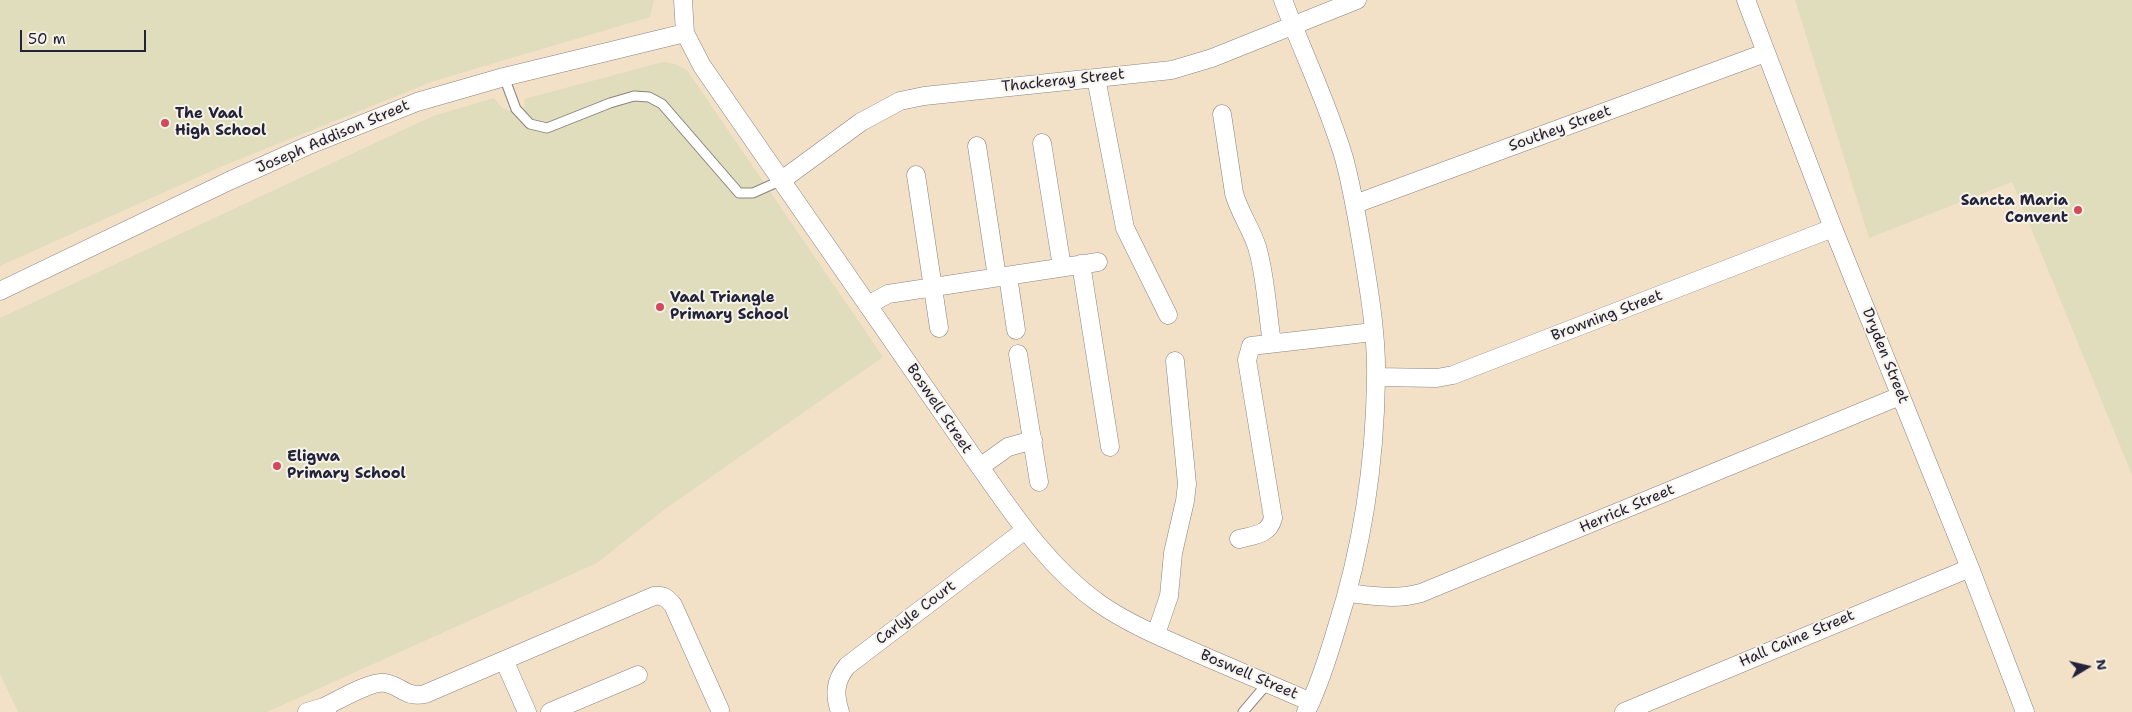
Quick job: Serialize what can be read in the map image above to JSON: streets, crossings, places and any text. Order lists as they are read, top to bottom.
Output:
{
  "streets": {
    "street": [
      "Thackeray Street",
      "Southey Street",
      "Joseph Addison Street",
      "Browning Street",
      "Dryden Street",
      "Boswell Street",
      "Herrick Street",
      "Carlyle Court",
      "Hall Caine Street"
    ]
  },
  "crossings": [
    ["Thackeray Street", "Boswell Street"],
    ["Southey Street", "Dryden Street"],
    ["Joseph Addison Street", "Boswell Street"],
    ["Browning Street", "Dryden Street"],
    ["Dryden Street", "Herrick Street"],
    ["Dryden Street", "Hall Caine Street"],
    ["Boswell Street", "Carlyle Court"]
  ],
  "places": [
    "The Vaal High School",
    "Sancta Maria Convent",
    "Vaal Triangle Primary School",
    "Eligwa Primary School"
  ],
  "scale_bar": "50 m",
  "north": "right"
}
